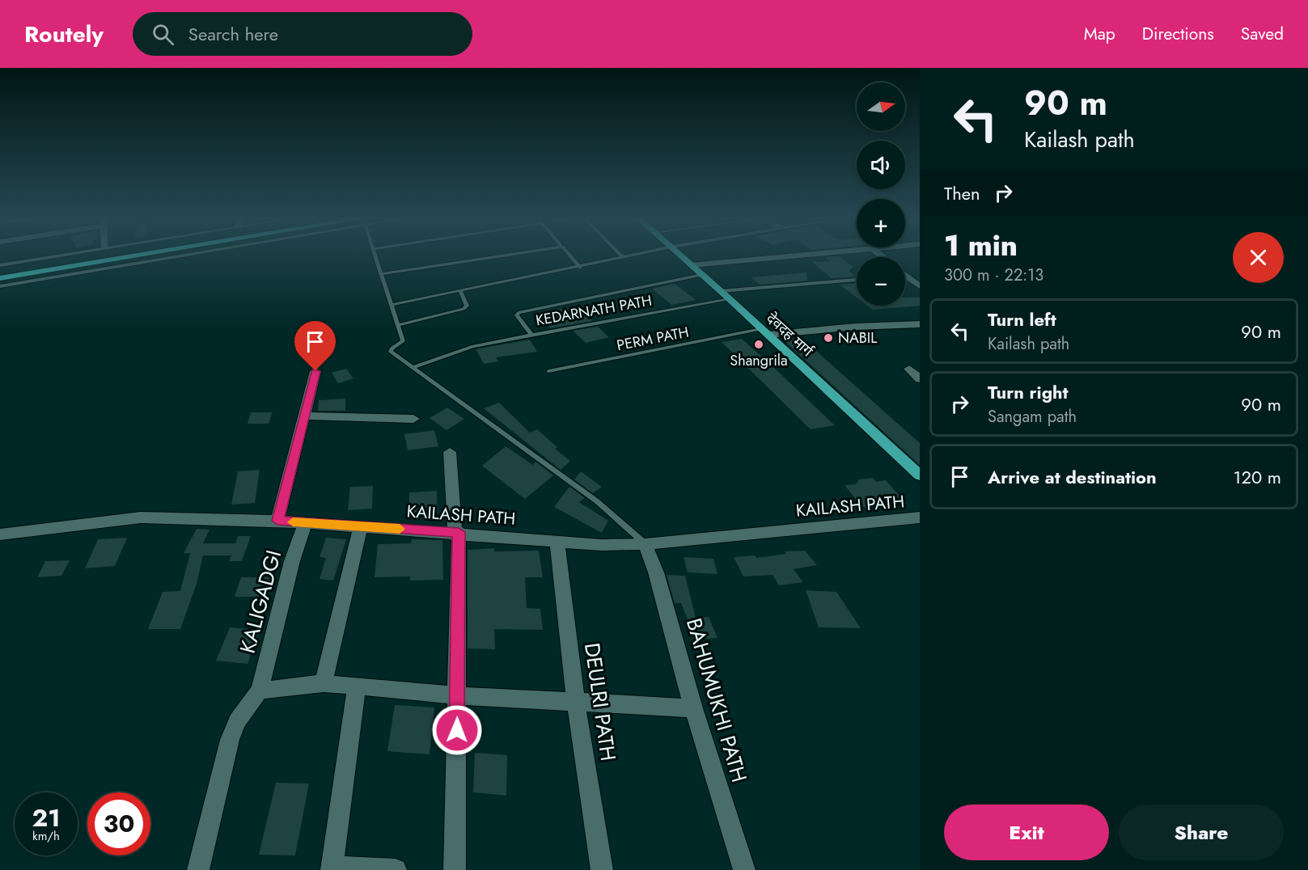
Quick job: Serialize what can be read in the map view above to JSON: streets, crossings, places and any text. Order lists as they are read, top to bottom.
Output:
{
  "streets": {
    "main road": ["देवदह मार्ग"],
    "street": [
      "KAILASH PATH",
      "KALIGADGI",
      "BAHUMUKHI PATH",
      "DEULRI PATH"
    ],
    "lane": ["KEDARNATH PATH", "PERM PATH"]
  },
  "crossings": [
    ["KEDARNATH PATH", "देवदह मार्ग"],
    ["देवदह मार्ग", "PERM PATH"],
    ["KAILASH PATH", "KALIGADGI"],
    ["KAILASH PATH", "BAHUMUKHI PATH"],
    ["KAILASH PATH", "DEULRI PATH"]
  ],
  "places": ["NABIL", "Shangrila"],
  "north": "right",
  "page": {
    "header": "Routely",
    "search": "Search here",
    "nav": ["Map", "Directions", "Saved"],
    "turn": ["90 m", "Kailash path"],
    "map_buttons": ["+", "−"],
    "then": "Then",
    "heading": ["1 min", "300 m · 22:13"],
    "list": [
      {
        "name": "Turn left",
        "note": "Kailash path",
        "value": "90 m"
      },
      {
        "name": "Turn right",
        "note": "Sangam path",
        "value": "90 m"
      },
      {
        "name": "Arrive at destination",
        "value": "120 m"
      }
    ],
    "speed": "21 km/h",
    "limit": "30",
    "buttons": ["Exit", "Share"]
  }
}
